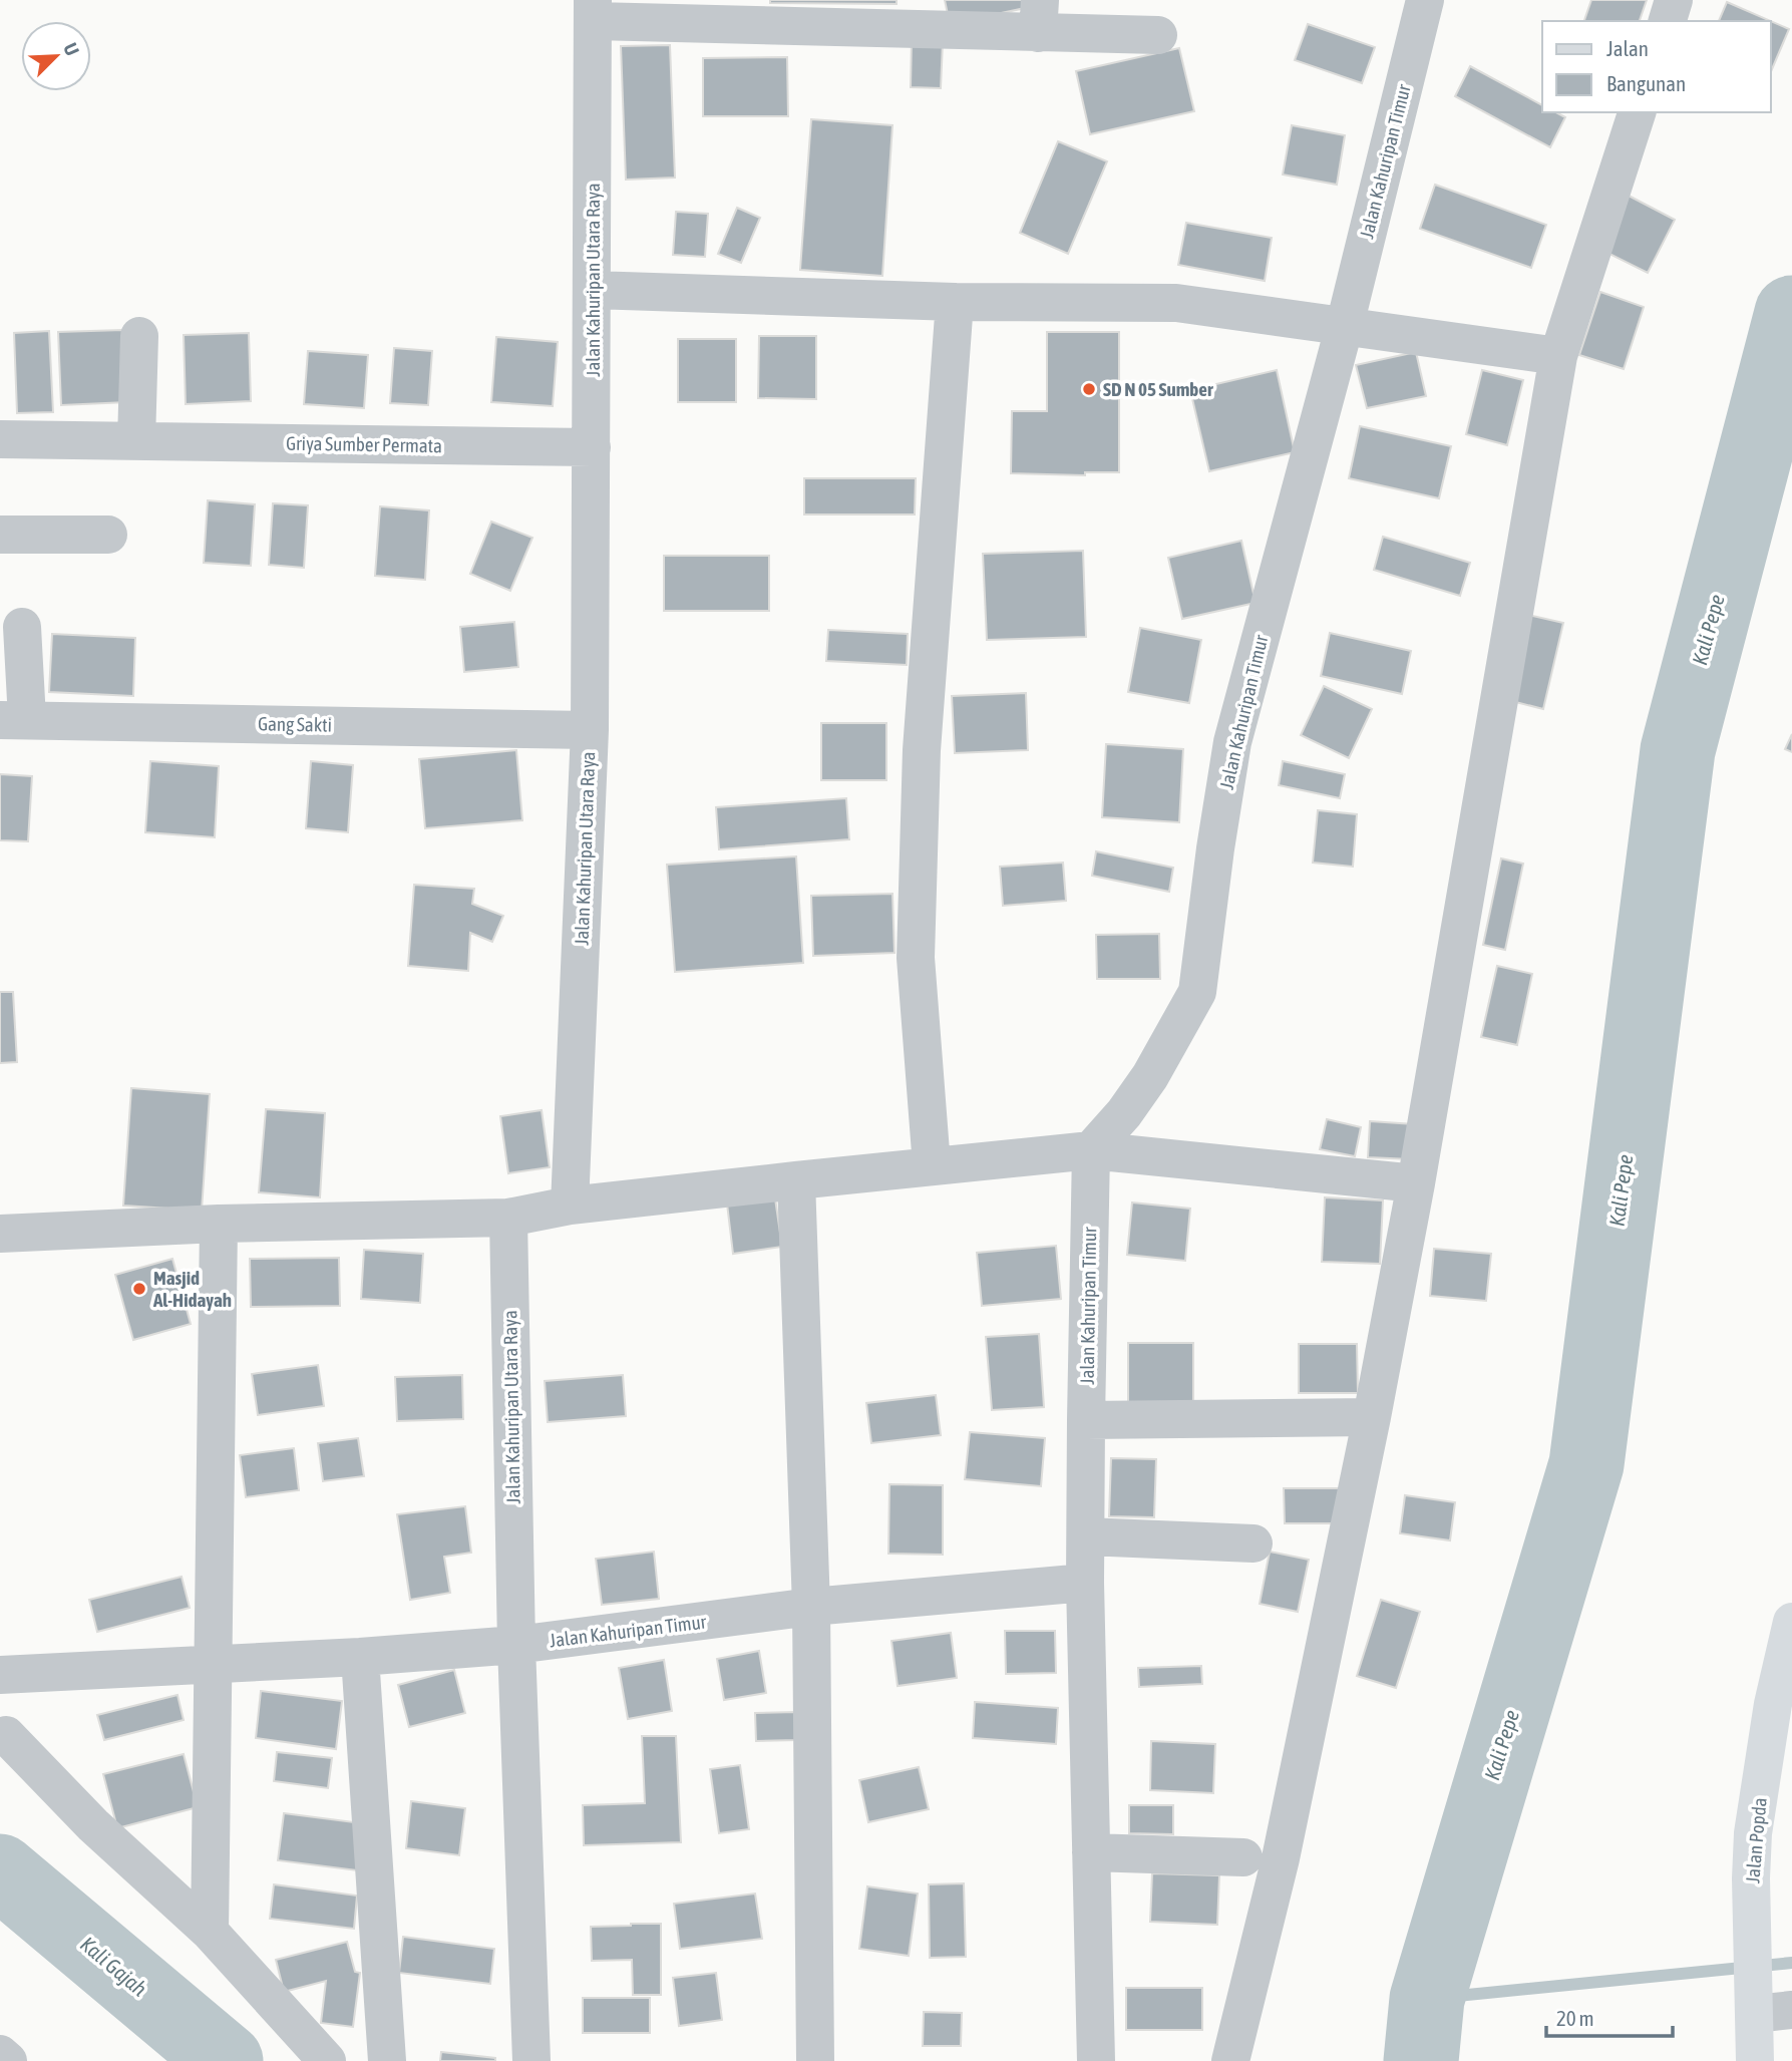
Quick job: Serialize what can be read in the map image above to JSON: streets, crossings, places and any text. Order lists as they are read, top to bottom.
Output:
{
  "streets": {
    "main road": ["Jalan Popda"],
    "street": [
      "Jalan Kahuripan Timur",
      "Jalan Kahuripan Utara Raya",
      "Griya Sumber Permata",
      "Gang Sakti"
    ]
  },
  "crossings": [
    ["Jalan Kahuripan Timur", "Jalan Kahuripan Utara Raya"],
    ["Jalan Kahuripan Utara Raya", "Griya Sumber Permata"],
    ["Jalan Kahuripan Utara Raya", "Gang Sakti"]
  ],
  "water": ["Kali Pepe", "Kali Gajah"],
  "places": ["SD N 05 Sumber", "Masjid Al-Hidayah"],
  "legend": ["Jalan", "Bangunan"],
  "scale_bar": "20 m",
  "north": "top right"
}
